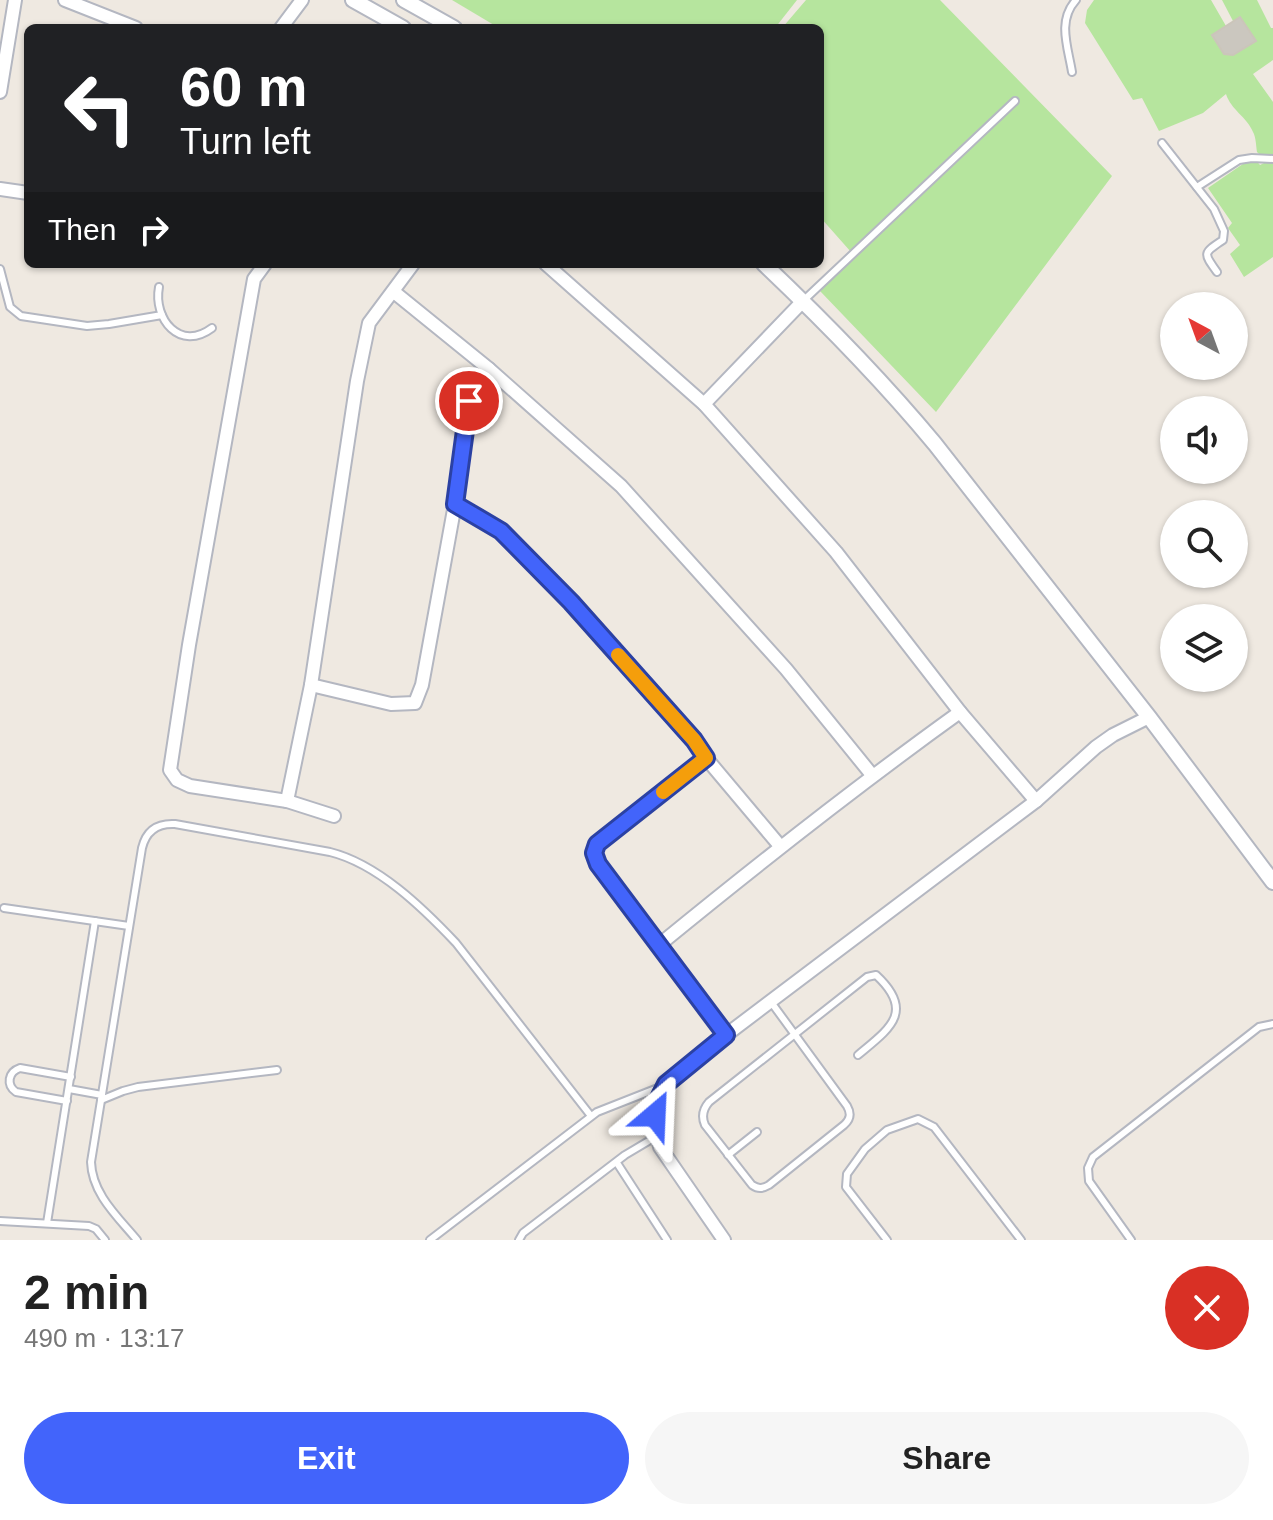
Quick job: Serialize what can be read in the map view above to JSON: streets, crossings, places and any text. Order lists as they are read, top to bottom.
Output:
{
  "north": "top left",
  "page": {
    "turn": ["60 m", "Turn left"],
    "then": "Then",
    "heading": ["2 min", "490 m · 13:17"],
    "buttons": ["Exit", "Share"]
  }
}
